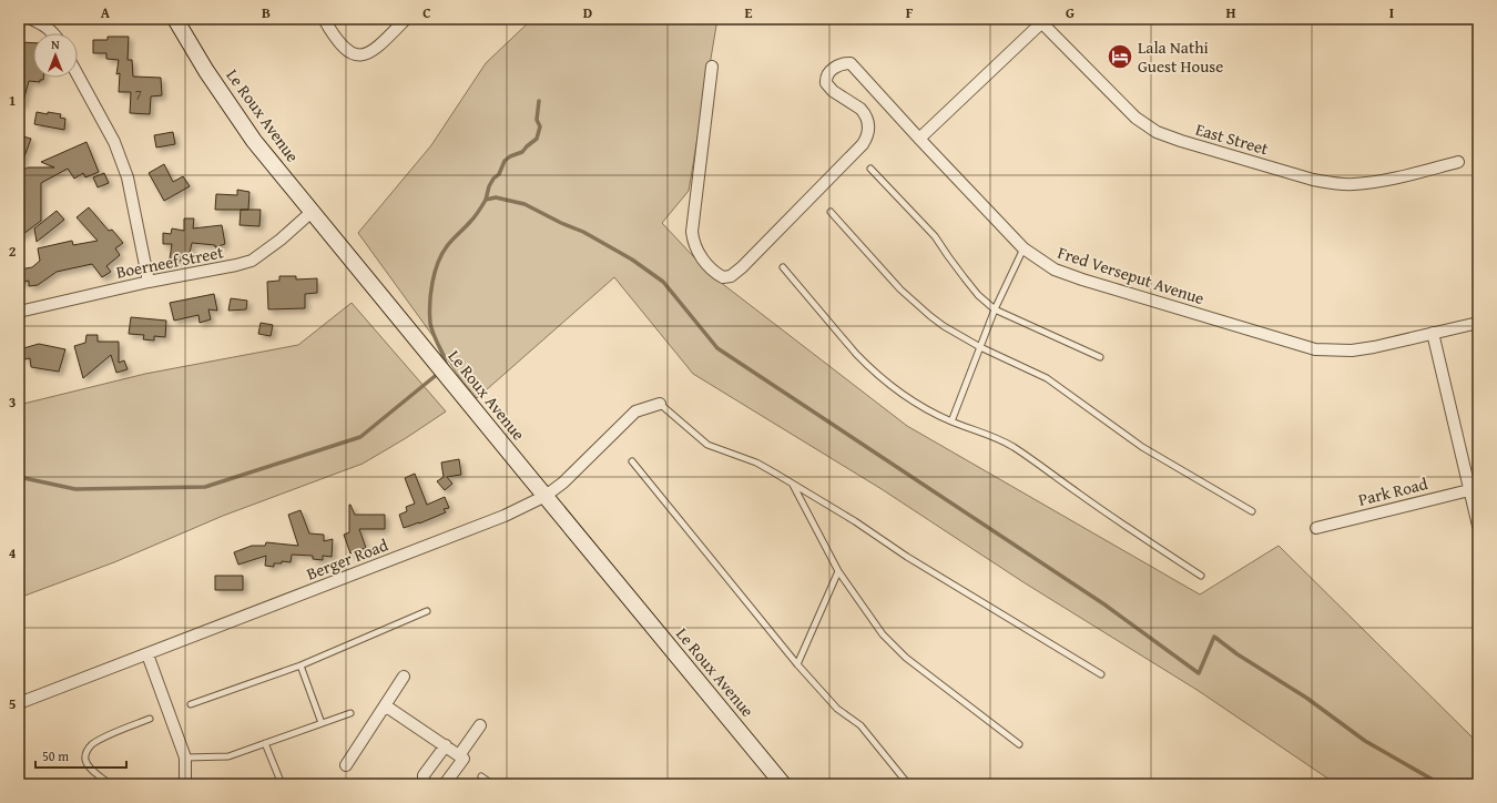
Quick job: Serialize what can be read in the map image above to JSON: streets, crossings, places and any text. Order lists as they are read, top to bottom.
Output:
{
  "streets": {
    "main road": ["Le Roux Avenue"],
    "street": [
      "East Street",
      "Boerneef Street",
      "Fred Verseput Avenue",
      "Park Road",
      "Berger Road"
    ]
  },
  "crossings": [
    ["Le Roux Avenue", "Boerneef Street"],
    ["Le Roux Avenue", "Berger Road"]
  ],
  "places": {
    "hotel": ["Lala Nathi Guest House"]
  },
  "house_numbers": ["7"],
  "scale_bar": "50 m",
  "north": "top",
  "grid": {
    "columns": [
      "A",
      "B",
      "C",
      "D",
      "E",
      "F",
      "G",
      "H",
      "I"
    ],
    "rows": [
      "1",
      "2",
      "3",
      "4",
      "5"
    ]
  }
}
